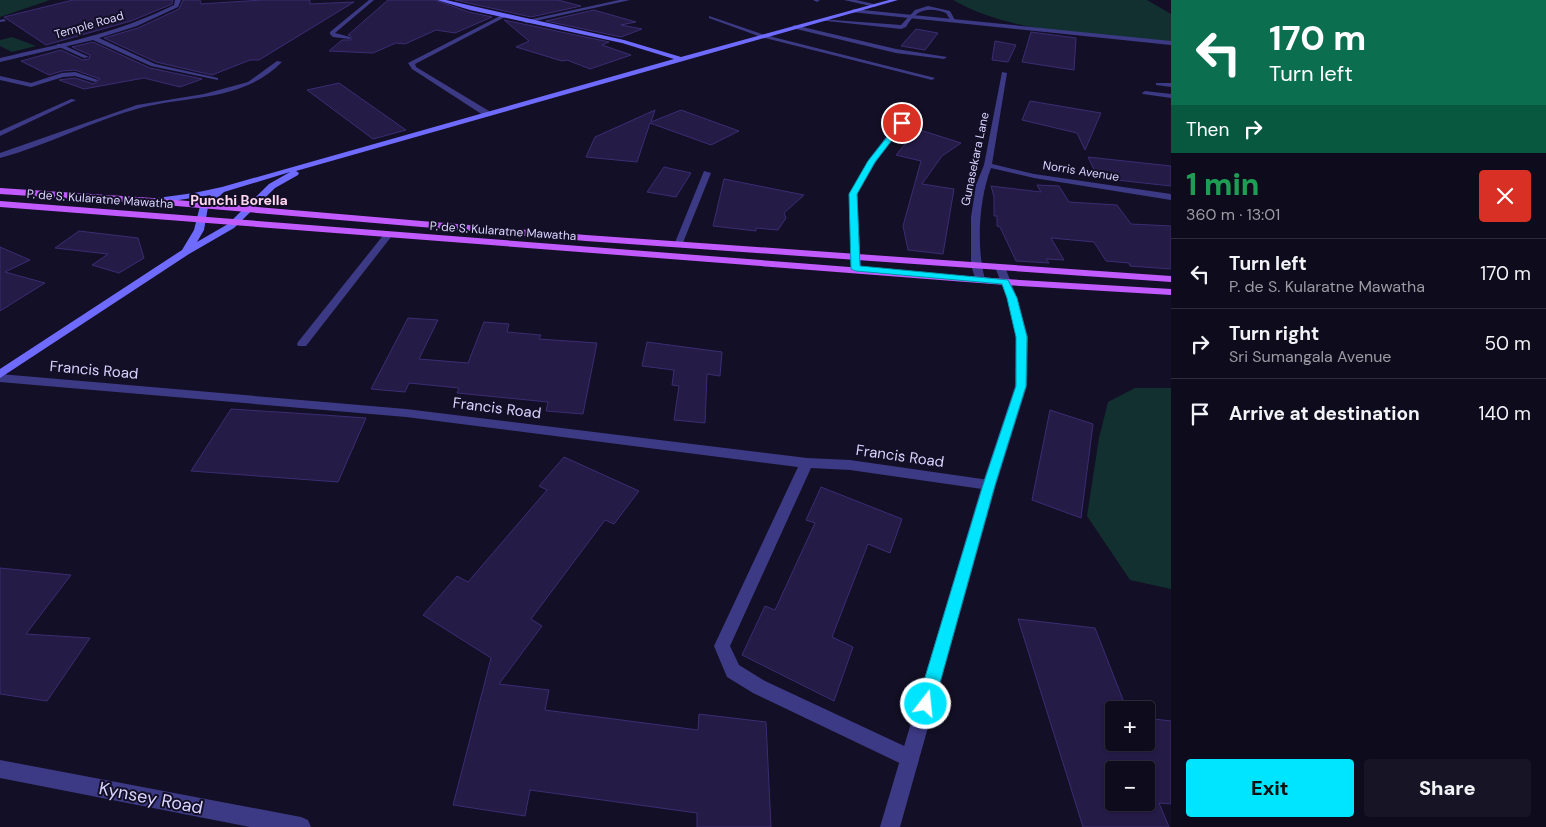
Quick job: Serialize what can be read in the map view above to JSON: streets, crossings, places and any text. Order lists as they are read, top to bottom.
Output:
{
  "streets": {
    "main road": ["P. de S. Kularatne Mawatha"],
    "street": [
      "Temple Road",
      "Gunasekara Lane",
      "Norris Avenue",
      "Francis Road",
      "Kynsey Road"
    ]
  },
  "crossings": [
    ["Gunasekara Lane", "Norris Avenue"],
    ["Gunasekara Lane", "P. de S. Kularatne Mawatha"]
  ],
  "districts": ["Punchi Borella"],
  "page": {
    "turn": ["170 m", "Turn left"],
    "then": "Then",
    "heading": ["1 min", "360 m · 13:01"],
    "list": [
      {
        "name": "Turn left",
        "note": "P. de S. Kularatne Mawatha",
        "value": "170 m"
      },
      {
        "name": "Turn right",
        "note": "Sri Sumangala Avenue",
        "value": "50 m"
      },
      {
        "name": "Arrive at destination",
        "value": "140 m"
      }
    ],
    "map_buttons": ["+", "−"],
    "buttons": ["Exit", "Share"]
  }
}
